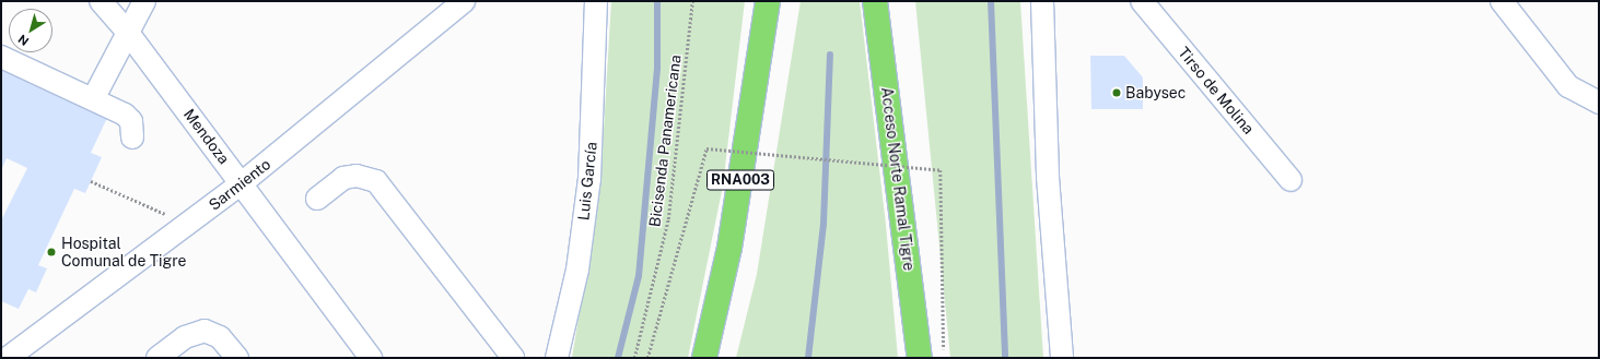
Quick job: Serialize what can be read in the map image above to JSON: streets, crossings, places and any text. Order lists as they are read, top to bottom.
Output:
{
  "streets": {
    "highway": ["Acceso Norte Ramal Tigre", "RNA003"],
    "street": [
      "Tirso de Molina",
      "Mendoza",
      "Luis García",
      "Sarmiento"
    ],
    "path": ["Bicisenda Panamericana"]
  },
  "crossings": [
    ["Mendoza", "Sarmiento"]
  ],
  "places": ["Babysec", "Hospital Comunal de Tigre"],
  "north": "bottom left"
}
